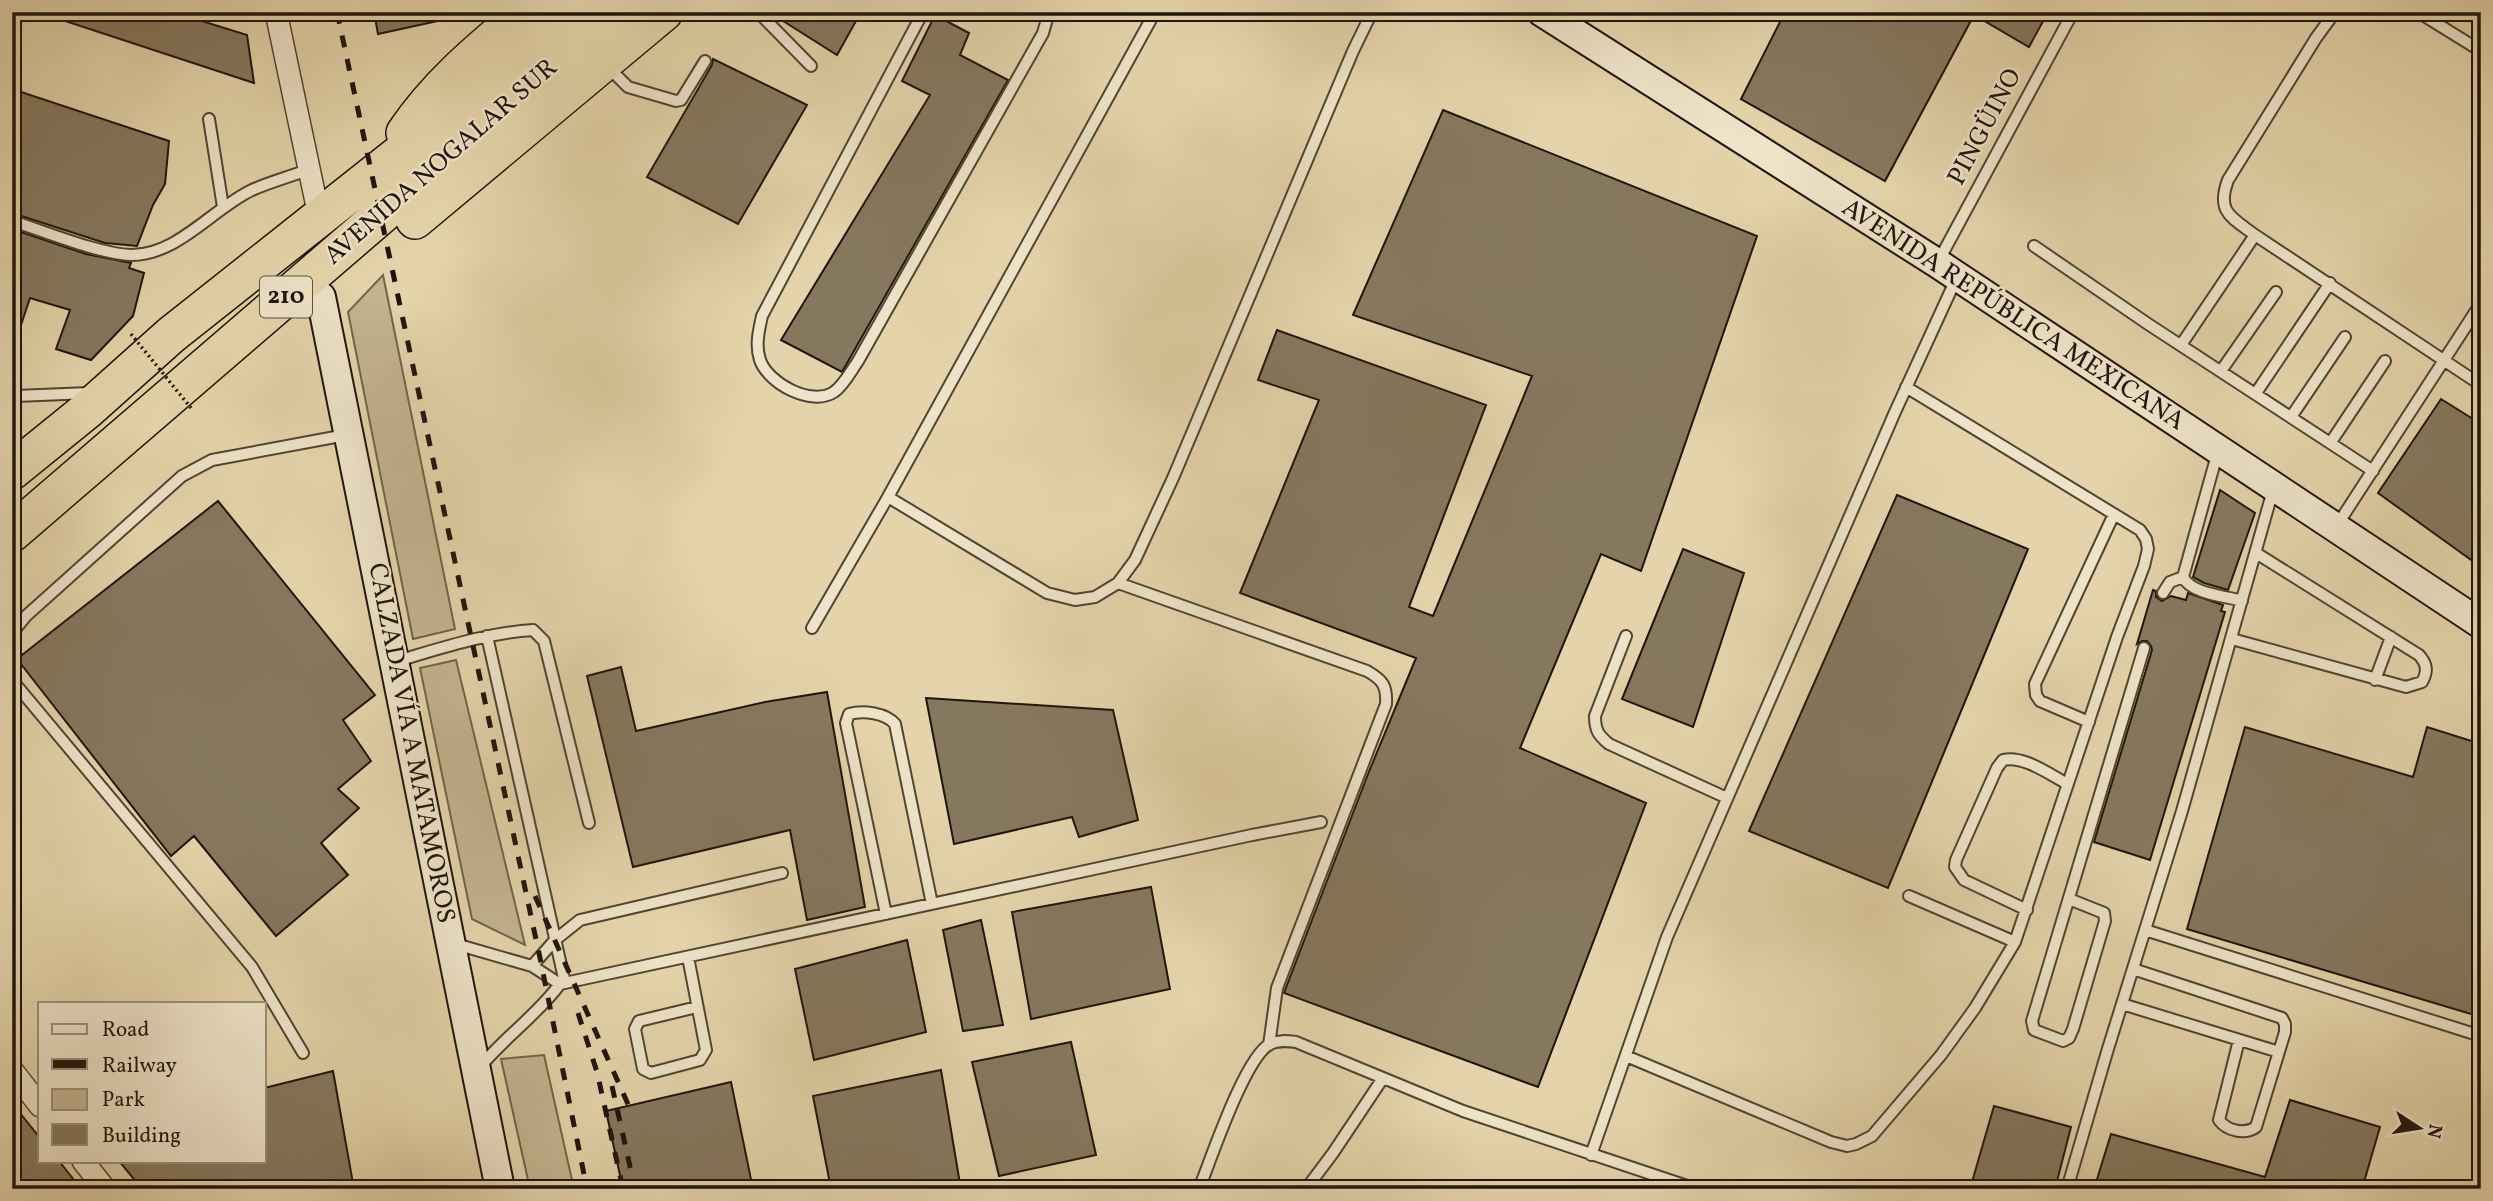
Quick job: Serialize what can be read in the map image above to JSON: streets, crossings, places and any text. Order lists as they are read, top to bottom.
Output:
{
  "streets": {
    "highway": ["AVENIDA NOGALAR SUR", "210"],
    "street": ["AVENIDA REPÚBLICA MEXICANA", "CALZADA VÍA A MATAMOROS"],
    "lane": ["PINGÜINO"]
  },
  "crossings": [
    ["PINGÜINO", "AVENIDA REPÚBLICA MEXICANA"]
  ],
  "legend": [
    "Road",
    "Railway",
    "Park",
    "Building"
  ],
  "north": "right"
}
